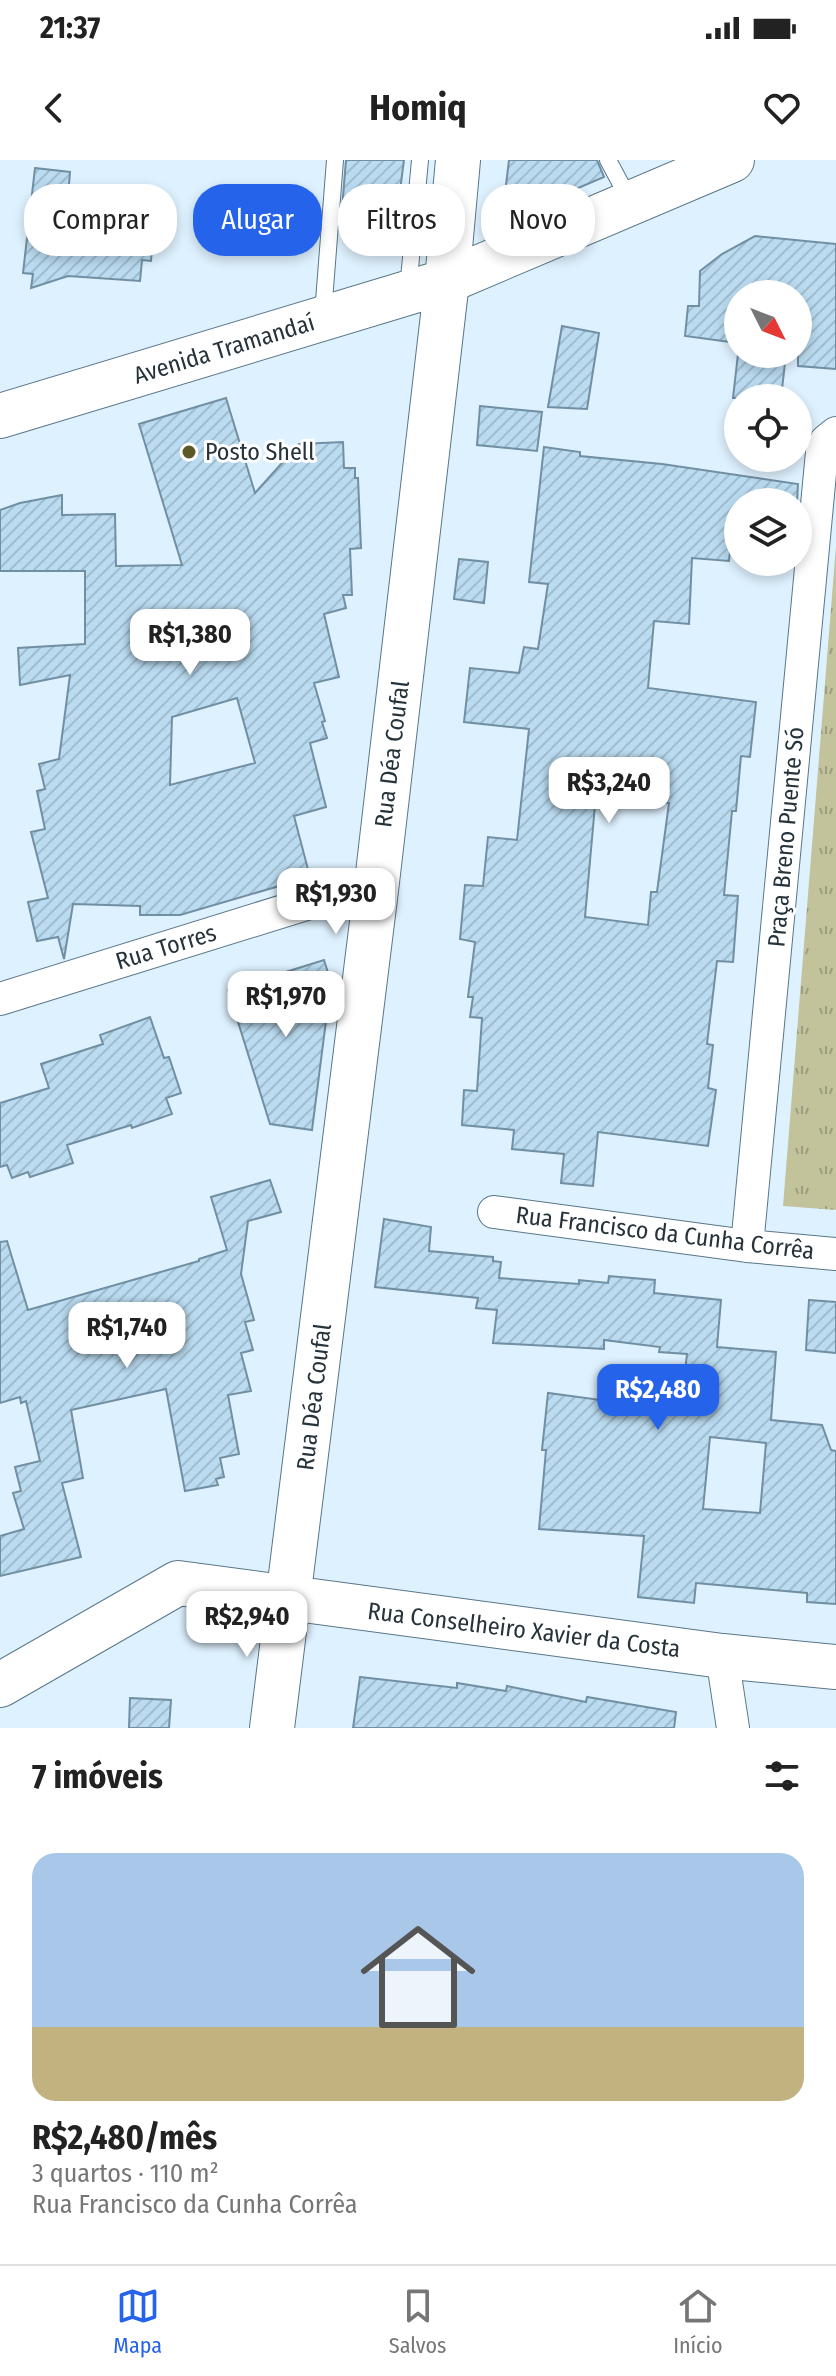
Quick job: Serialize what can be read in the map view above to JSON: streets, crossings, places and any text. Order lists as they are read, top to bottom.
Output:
{
  "streets": {
    "main road": ["Avenida Tramandaí", "Rua Déa Coufal", "Rua Conselheiro Xavier da Costa"],
    "street": ["Praça Breno Puente Só", "Rua Torres", "Rua Francisco da Cunha Corrêa"]
  },
  "crossings": [
    ["Avenida Tramandaí", "Rua Déa Coufal"],
    ["Rua Déa Coufal", "Rua Torres"],
    ["Rua Déa Coufal", "Rua Conselheiro Xavier da Costa"],
    ["Praça Breno Puente Só", "Rua Francisco da Cunha Corrêa"]
  ],
  "places": ["Posto Shell"],
  "north": "bottom right",
  "page": {
    "status": "21:37",
    "header": "Homiq",
    "chip": [
      "Comprar",
      "Alugar",
      "Filtros",
      "Novo"
    ],
    "price": [
      "R$1,380",
      "R$3,240",
      "R$1,930",
      "R$1,970",
      "R$1,740",
      "R$2,480",
      "R$2,940"
    ],
    "heading": "7 imóveis",
    "list": [
      {
        "name": "R$2,480/mês",
        "note": "3 quartos · 110 m² · Rua Francisco da Cunha Corrêa"
      }
    ],
    "tabs": ["Mapa", "Salvos", "Início"]
  }
}
